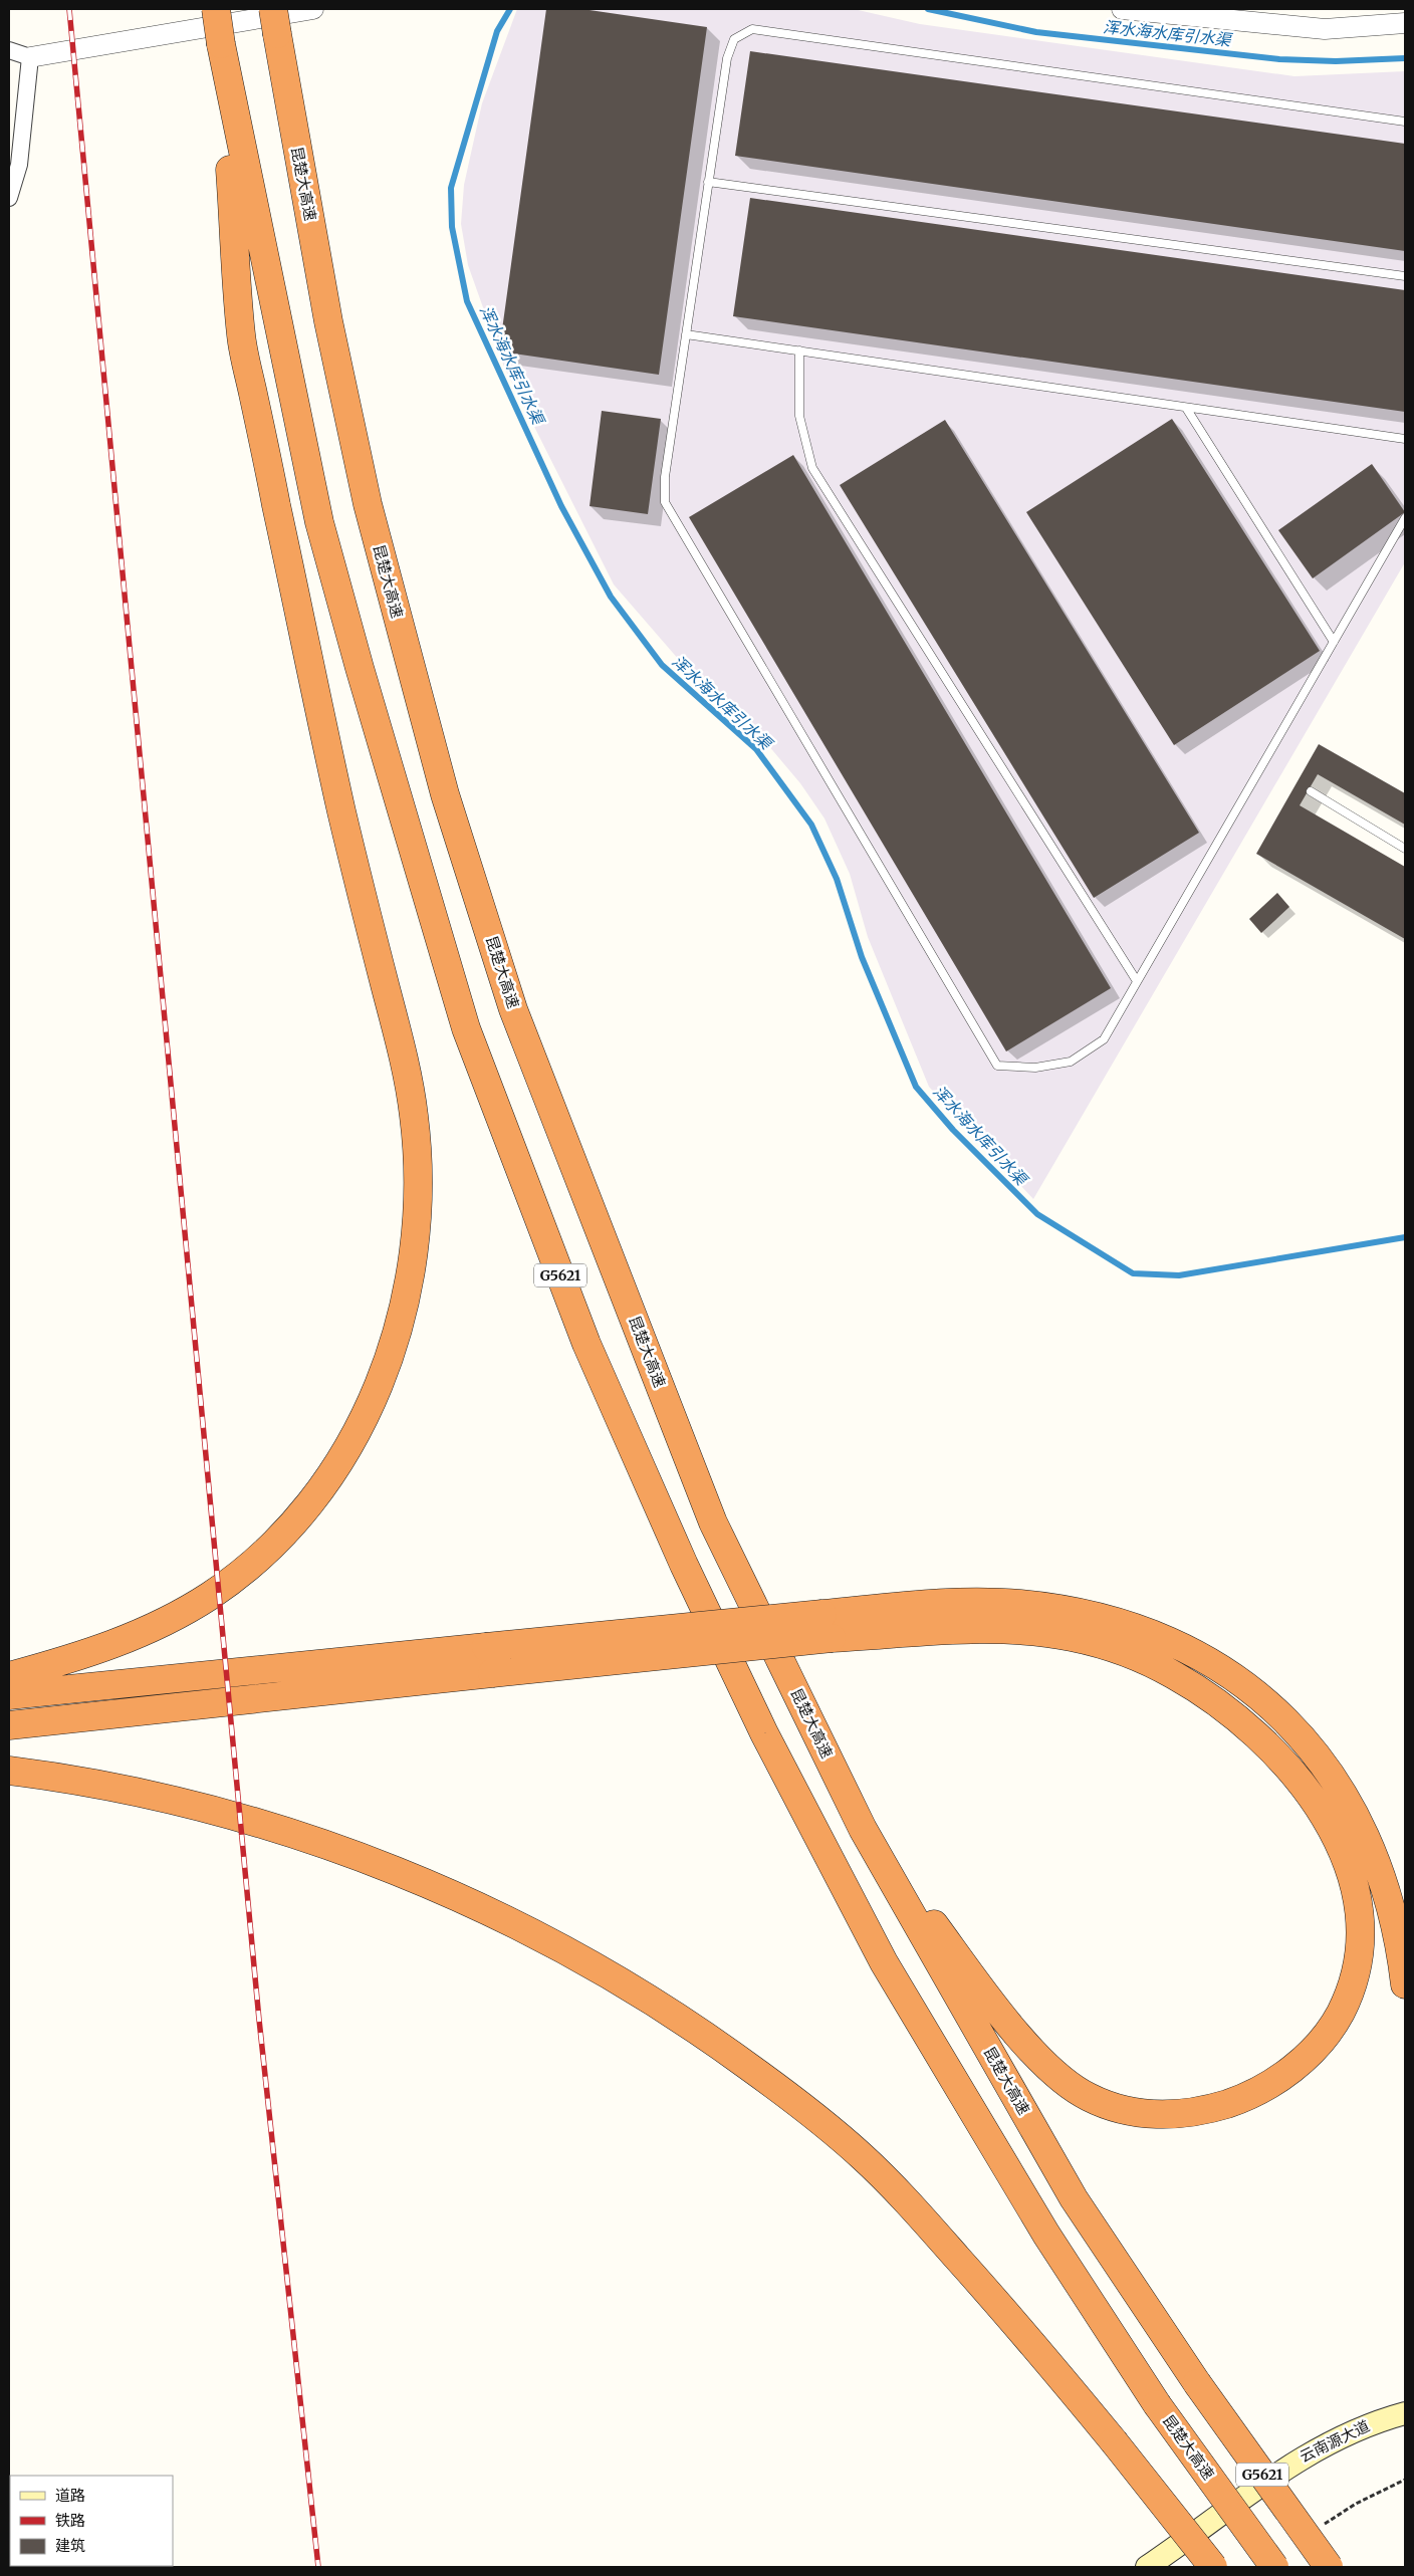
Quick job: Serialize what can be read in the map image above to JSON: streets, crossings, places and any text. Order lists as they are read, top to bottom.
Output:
{
  "streets": {
    "highway": ["昆楚大高速", "G5621"],
    "main road": ["云南源大道"]
  },
  "water": ["浑水海水库引水渠"],
  "legend": ["道路", "铁路", "建筑"]
}
